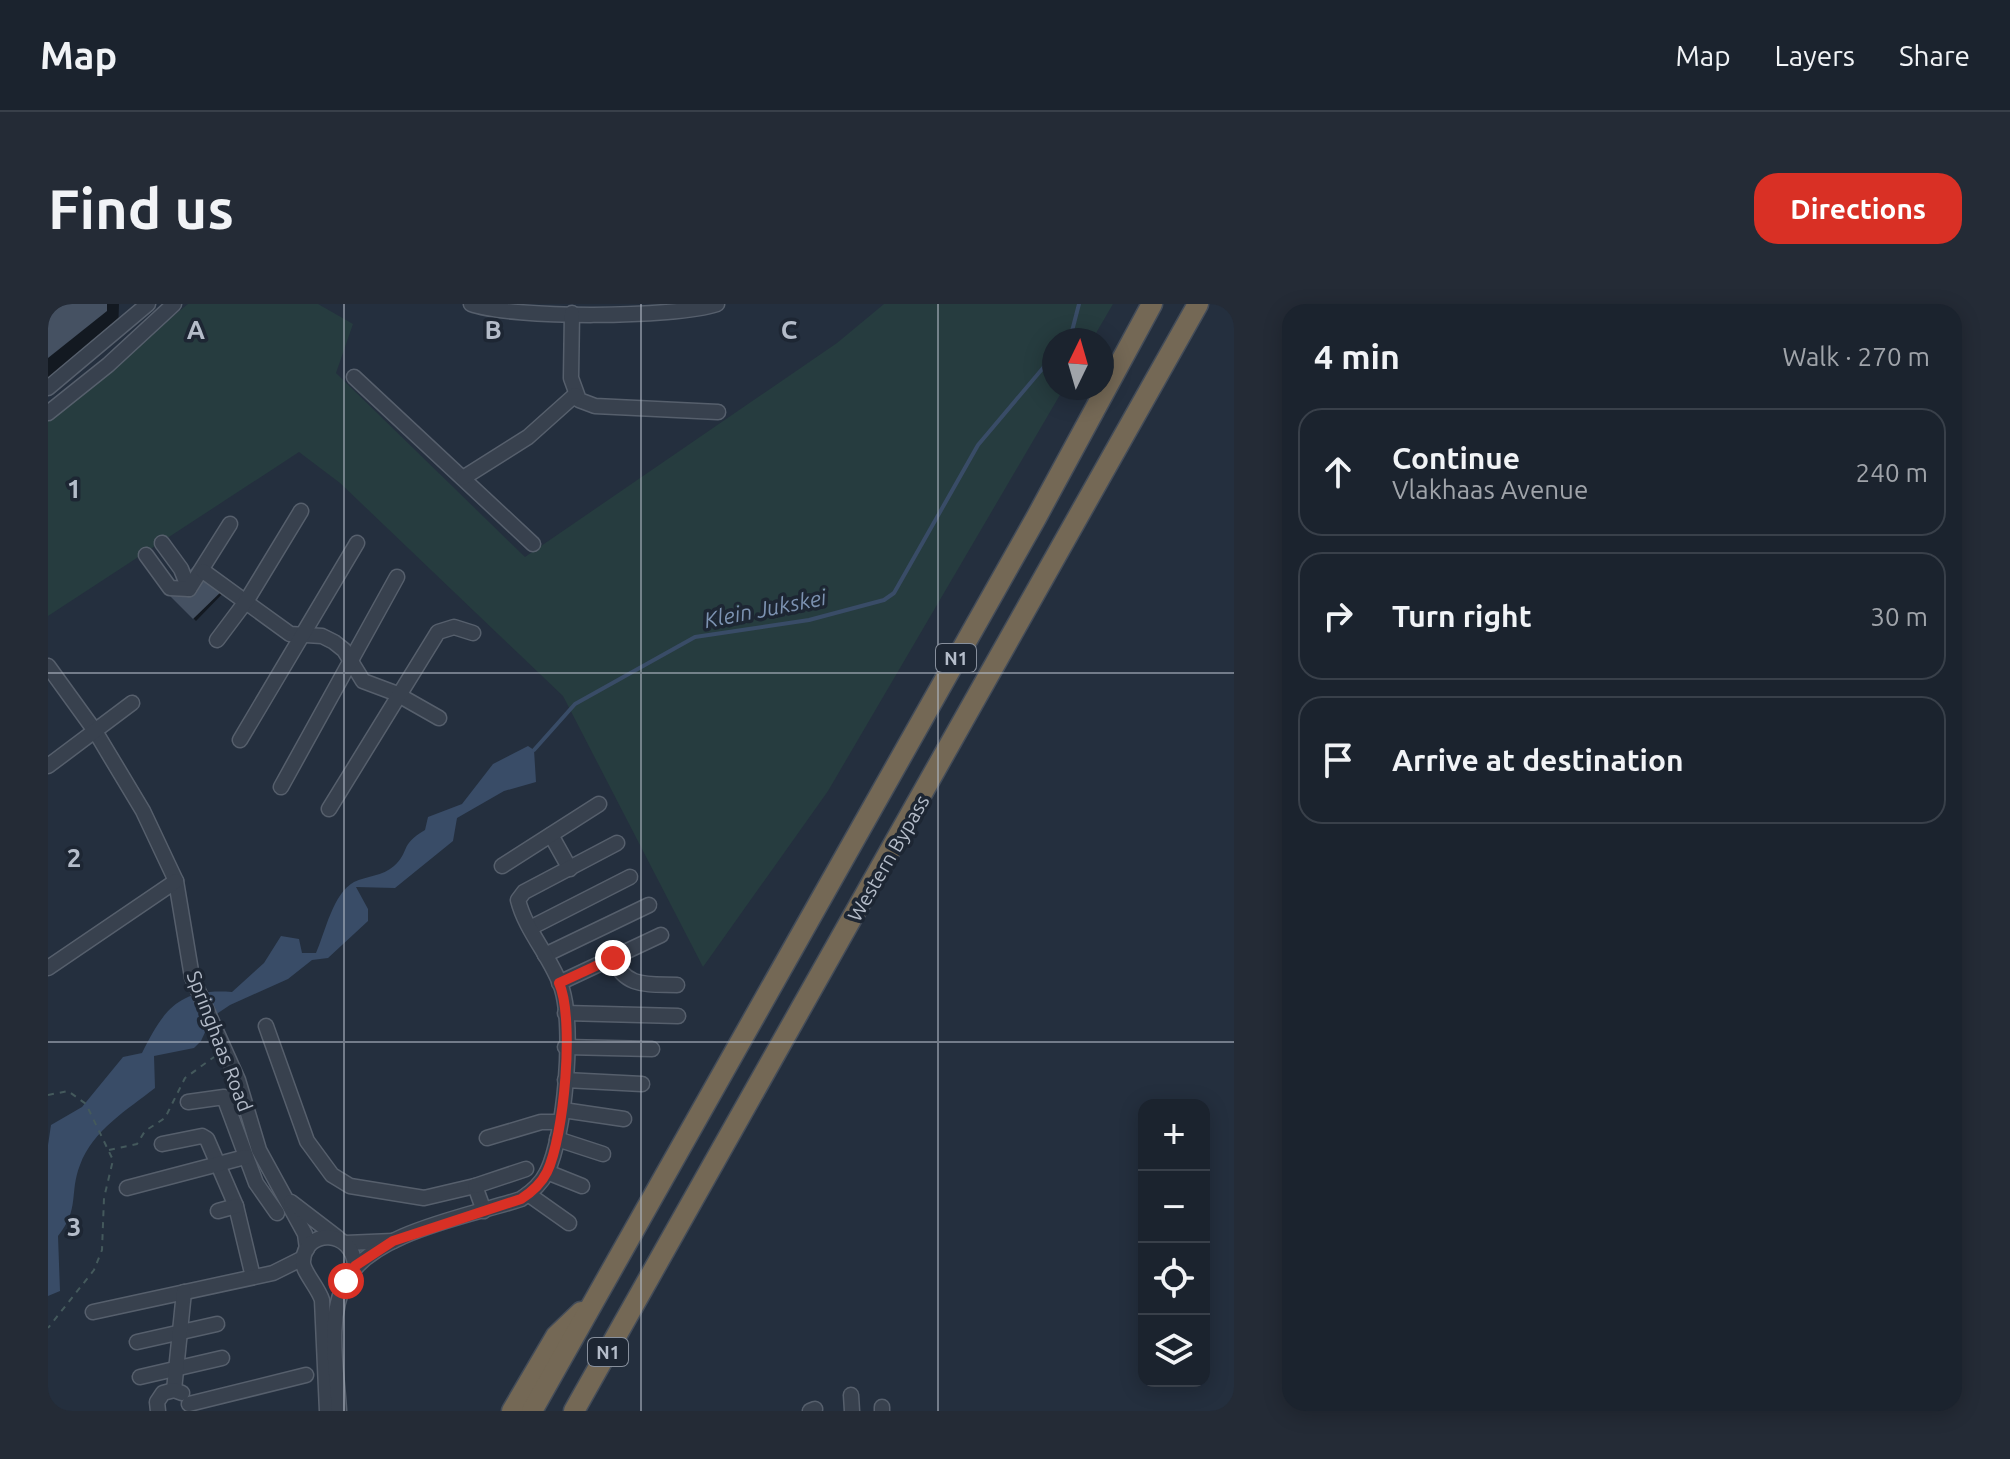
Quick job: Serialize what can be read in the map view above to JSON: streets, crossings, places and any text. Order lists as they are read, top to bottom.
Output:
{
  "streets": {
    "highway": ["N1", "Western Bypass"],
    "street": ["Springhaas Road"]
  },
  "water": ["Klein Jukskei"],
  "north": "top",
  "page": {
    "header": "Map",
    "nav": ["Map", "Layers", "Share"],
    "buttons": "Directions",
    "title": "Find us",
    "heading": ["4 min", "Walk · 270 m"],
    "list": [
      ["Continue", "Vlakhaas Avenue", "240 m"],
      ["Turn right", "30 m"],
      "Arrive at destination"
    ],
    "map_buttons": ["+", "−"]
  },
  "grid": {
    "columns": ["A", "B", "C"],
    "rows": ["1", "2", "3"]
  }
}
